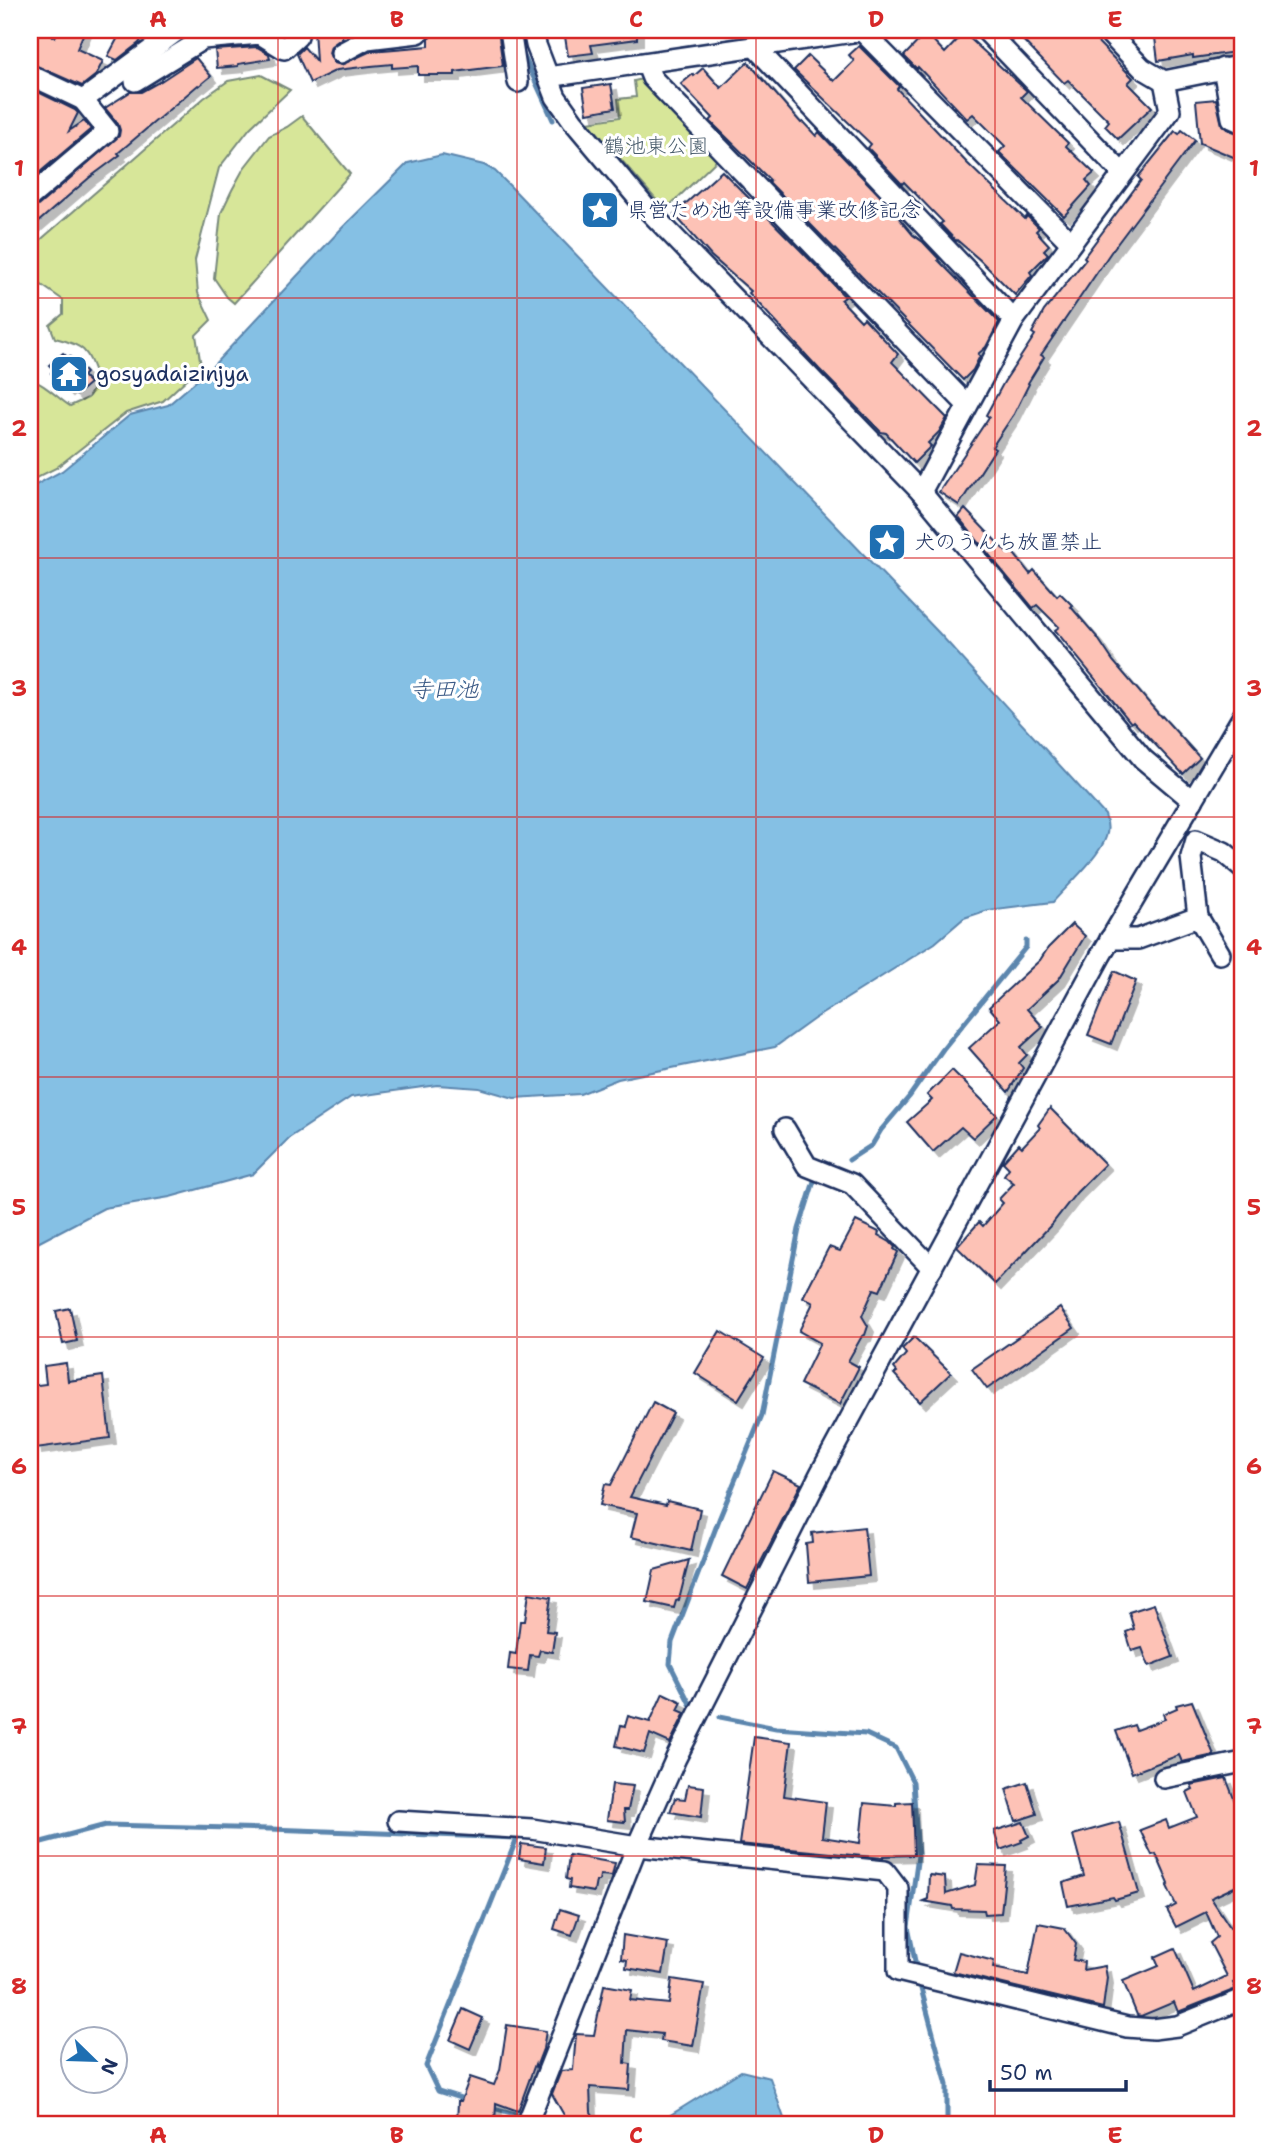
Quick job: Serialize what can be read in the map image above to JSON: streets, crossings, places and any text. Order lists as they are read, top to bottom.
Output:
{
  "water": ["寺田池"],
  "parks": ["鶴池東公園"],
  "places": {
    "place": ["県営ため池等設備事業改修記念", "犬のうんち放置禁止"],
    "temple": ["gosyadaizinjya"]
  },
  "scale_bar": "50 m",
  "north": "bottom right",
  "grid": {
    "columns": [
      "A",
      "B",
      "C",
      "D",
      "E"
    ],
    "rows": [
      "1",
      "2",
      "3",
      "4",
      "5",
      "6",
      "7",
      "8"
    ]
  }
}
